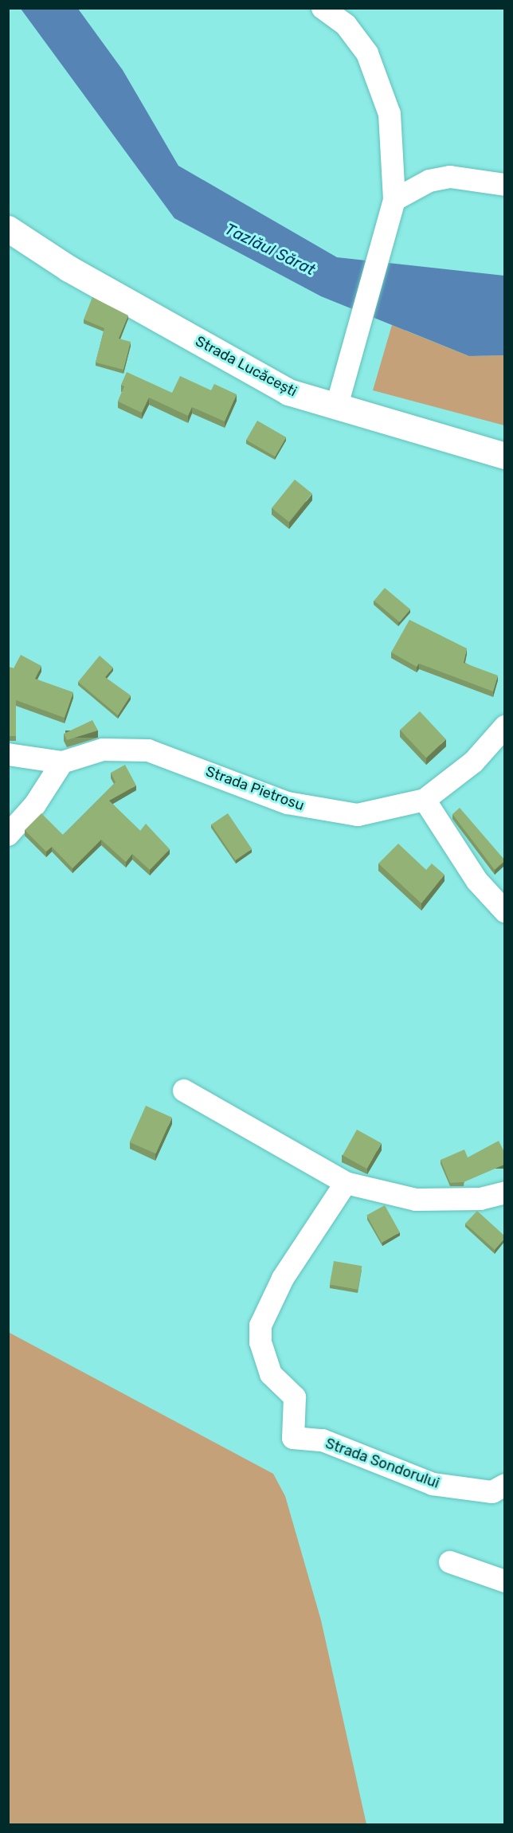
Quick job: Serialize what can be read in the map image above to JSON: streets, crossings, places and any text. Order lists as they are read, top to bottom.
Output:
{
  "streets": {
    "main road": ["Strada Lucăcești"],
    "street": ["Strada Pietrosu", "Strada Sondorului"]
  },
  "water": ["Tazlăul Sărat"]
}
